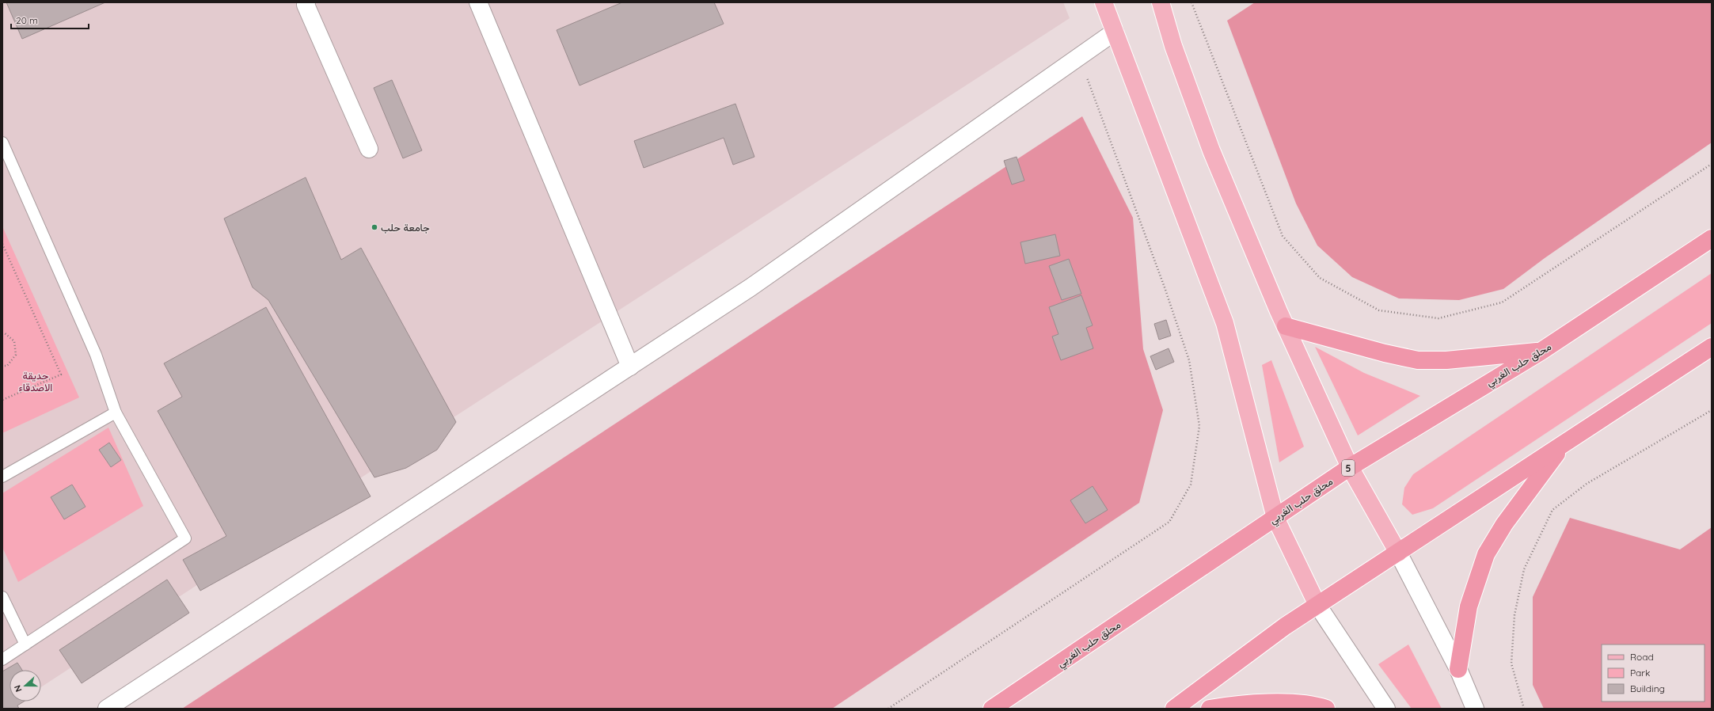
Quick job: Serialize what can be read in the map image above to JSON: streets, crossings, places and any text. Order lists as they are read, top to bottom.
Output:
{
  "streets": {
    "highway": ["محلق حلب الغربي", "5"]
  },
  "parks": ["حديقة الاصدقاء"],
  "places": ["جامعة حلب"],
  "legend": ["Road", "Park", "Building"],
  "scale_bar": "20 m",
  "north": "left"
}
